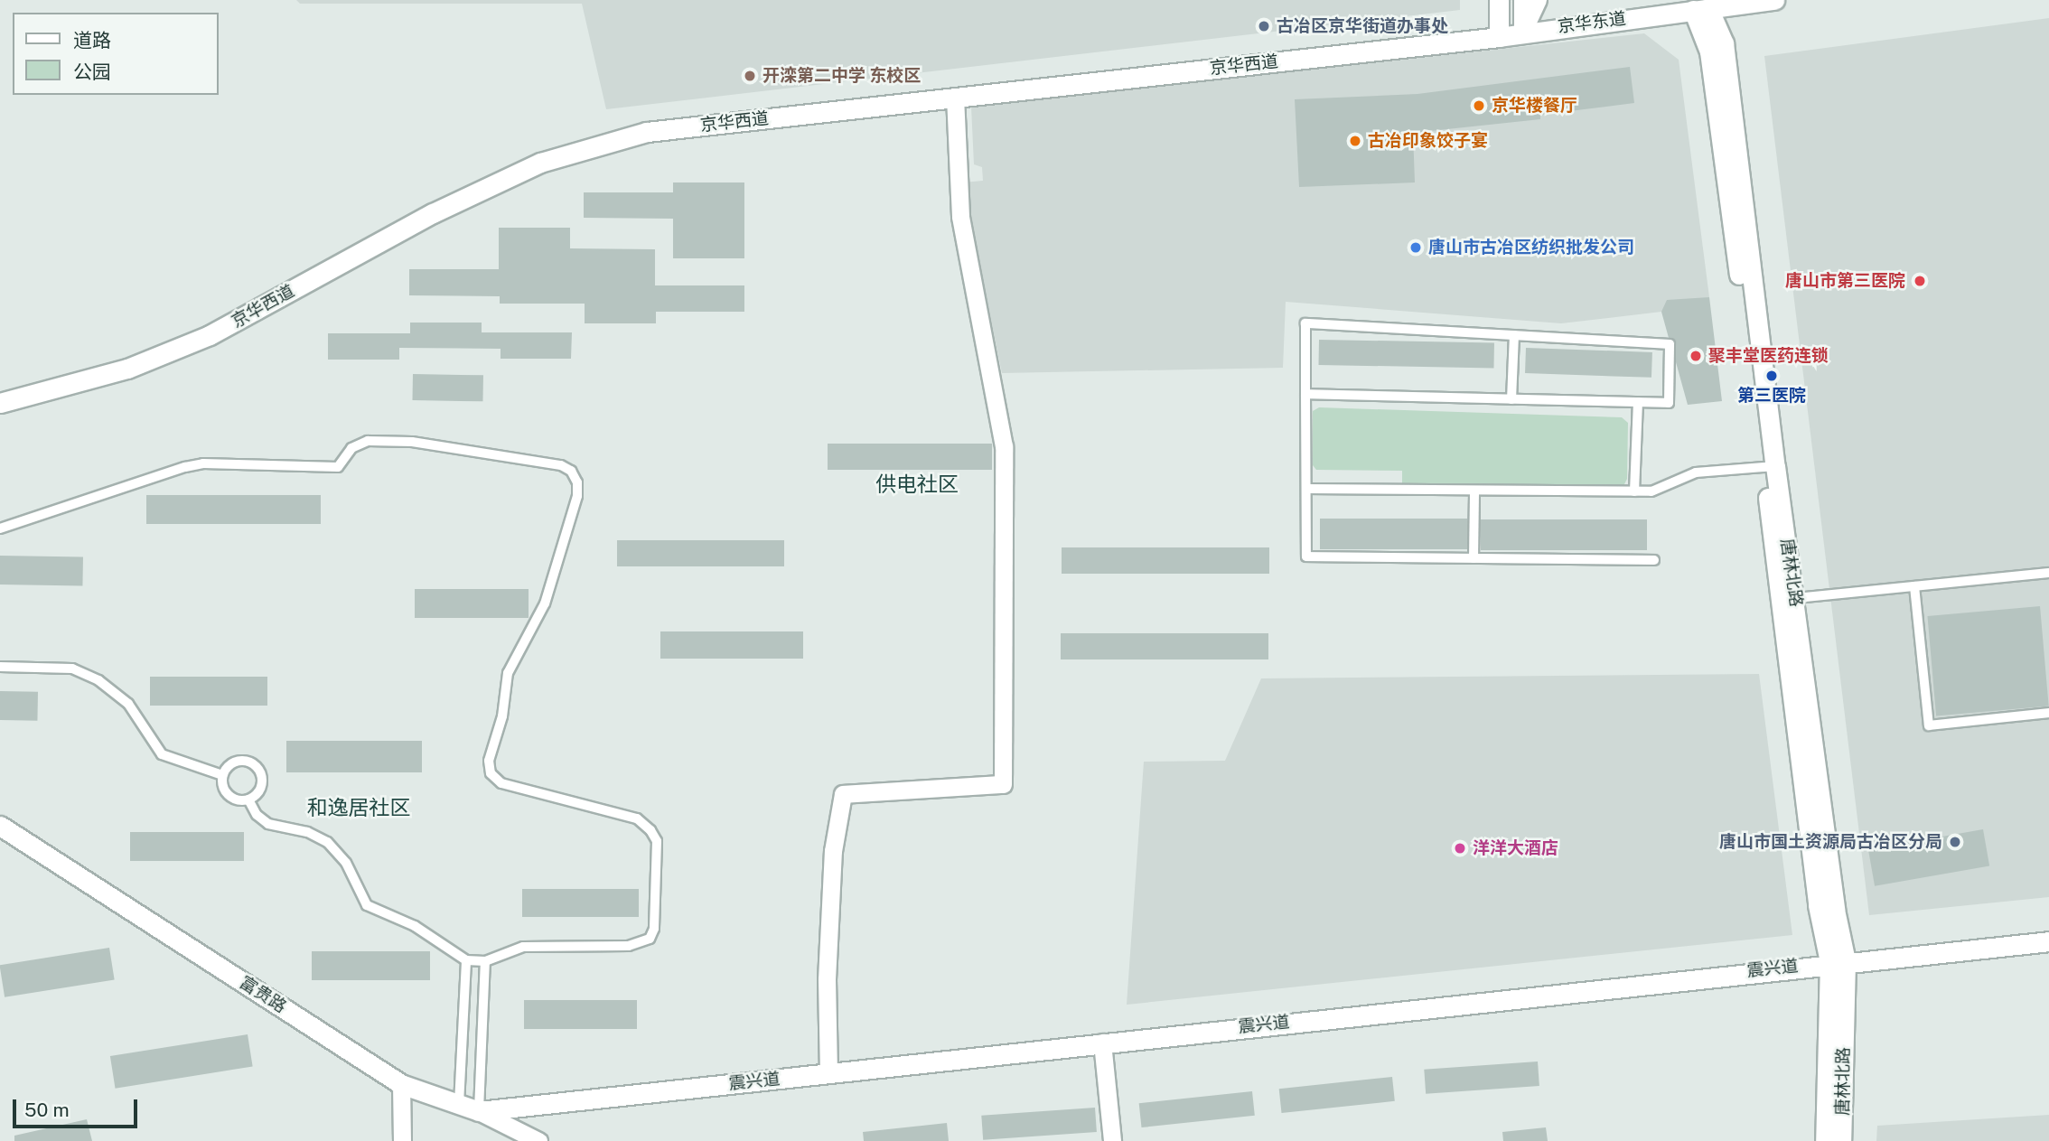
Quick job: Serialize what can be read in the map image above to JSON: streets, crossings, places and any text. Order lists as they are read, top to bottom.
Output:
{
  "streets": {
    "main road": [
      "京华东道",
      "京华西道",
      "唐林北路",
      "震兴道",
      "富贵路"
    ]
  },
  "crossings": [
    ["京华东道", "京华西道"],
    ["京华东道", "唐林北路"],
    ["唐林北路", "震兴道"],
    ["震兴道", "富贵路"]
  ],
  "districts": ["供电社区", "和逸居社区"],
  "places": [
    "古冶区京华街道办事处",
    "开滦第二中学 东校区",
    "京华楼餐厅",
    "古冶印象饺子宴",
    "唐山市古冶区纺织批发公司",
    "唐山市第三医院",
    "聚丰堂医药连锁",
    "第三医院",
    "唐山市国土资源局古冶区分局",
    "洋洋大酒店"
  ],
  "legend": ["道路", "公园"],
  "scale_bar": "50 m"
}
